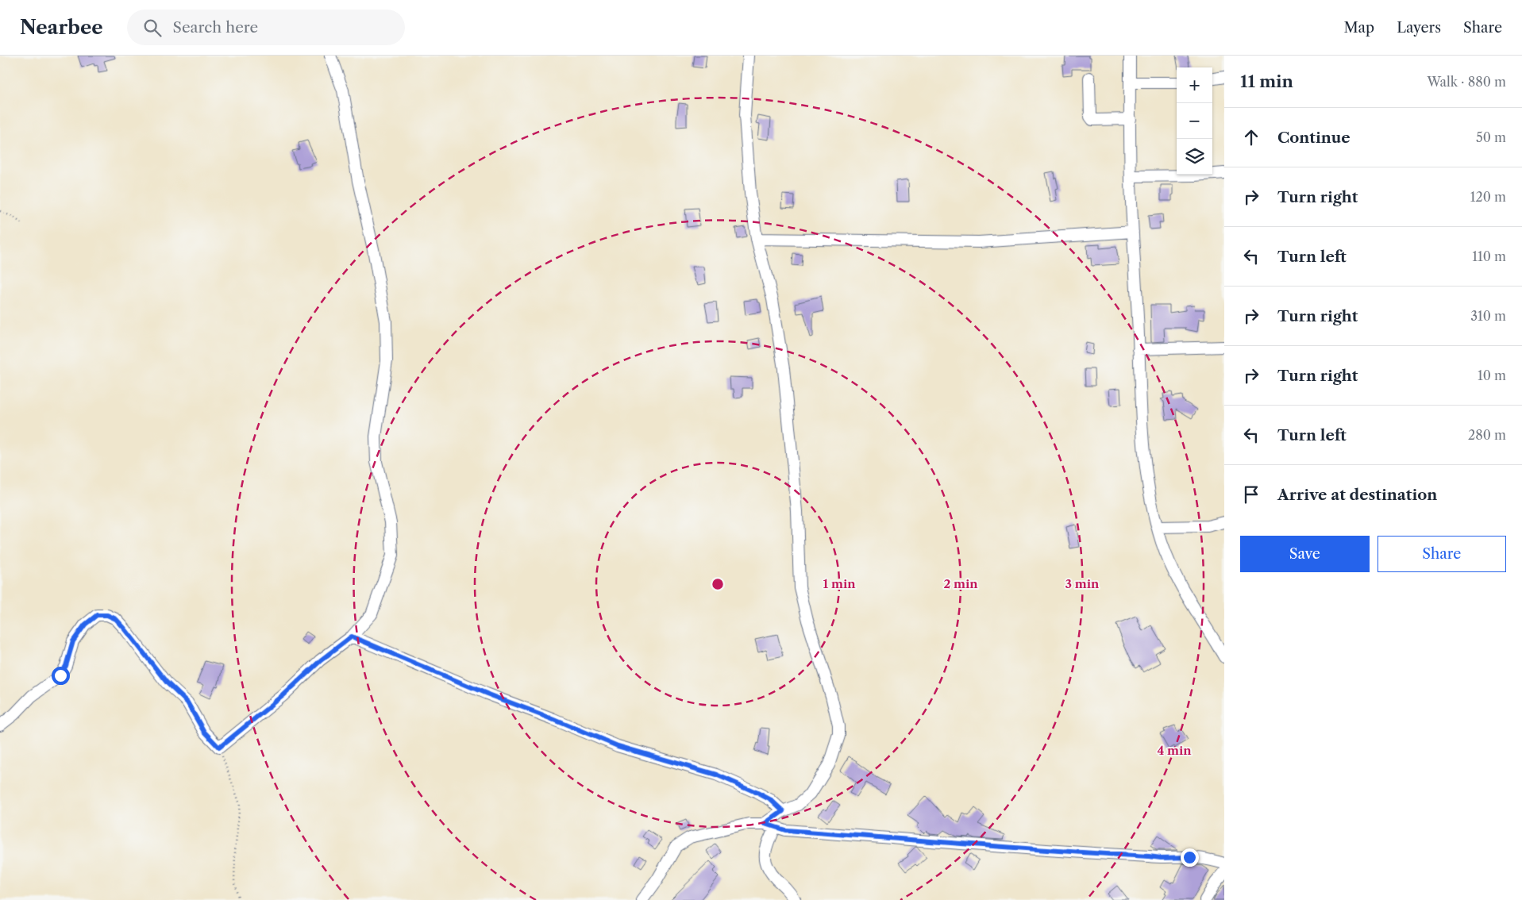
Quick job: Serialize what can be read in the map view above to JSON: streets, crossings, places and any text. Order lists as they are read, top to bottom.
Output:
{
  "page": {
    "header": "Nearbee",
    "search": "Search here",
    "nav": ["Map", "Layers", "Share"],
    "heading": ["11 min", "Walk · 880 m"],
    "map_buttons": ["+", "−"],
    "list": [
      ["Continue", "50 m"],
      ["Turn right", "120 m"],
      ["Turn left", "110 m"],
      ["Turn right", "310 m"],
      ["Turn right", "10 m"],
      ["Turn left", "280 m"],
      "Arrive at destination"
    ],
    "buttons": ["Save", "Share"]
  },
  "rings": [
    "1 min",
    "2 min",
    "3 min",
    "4 min"
  ]
}
